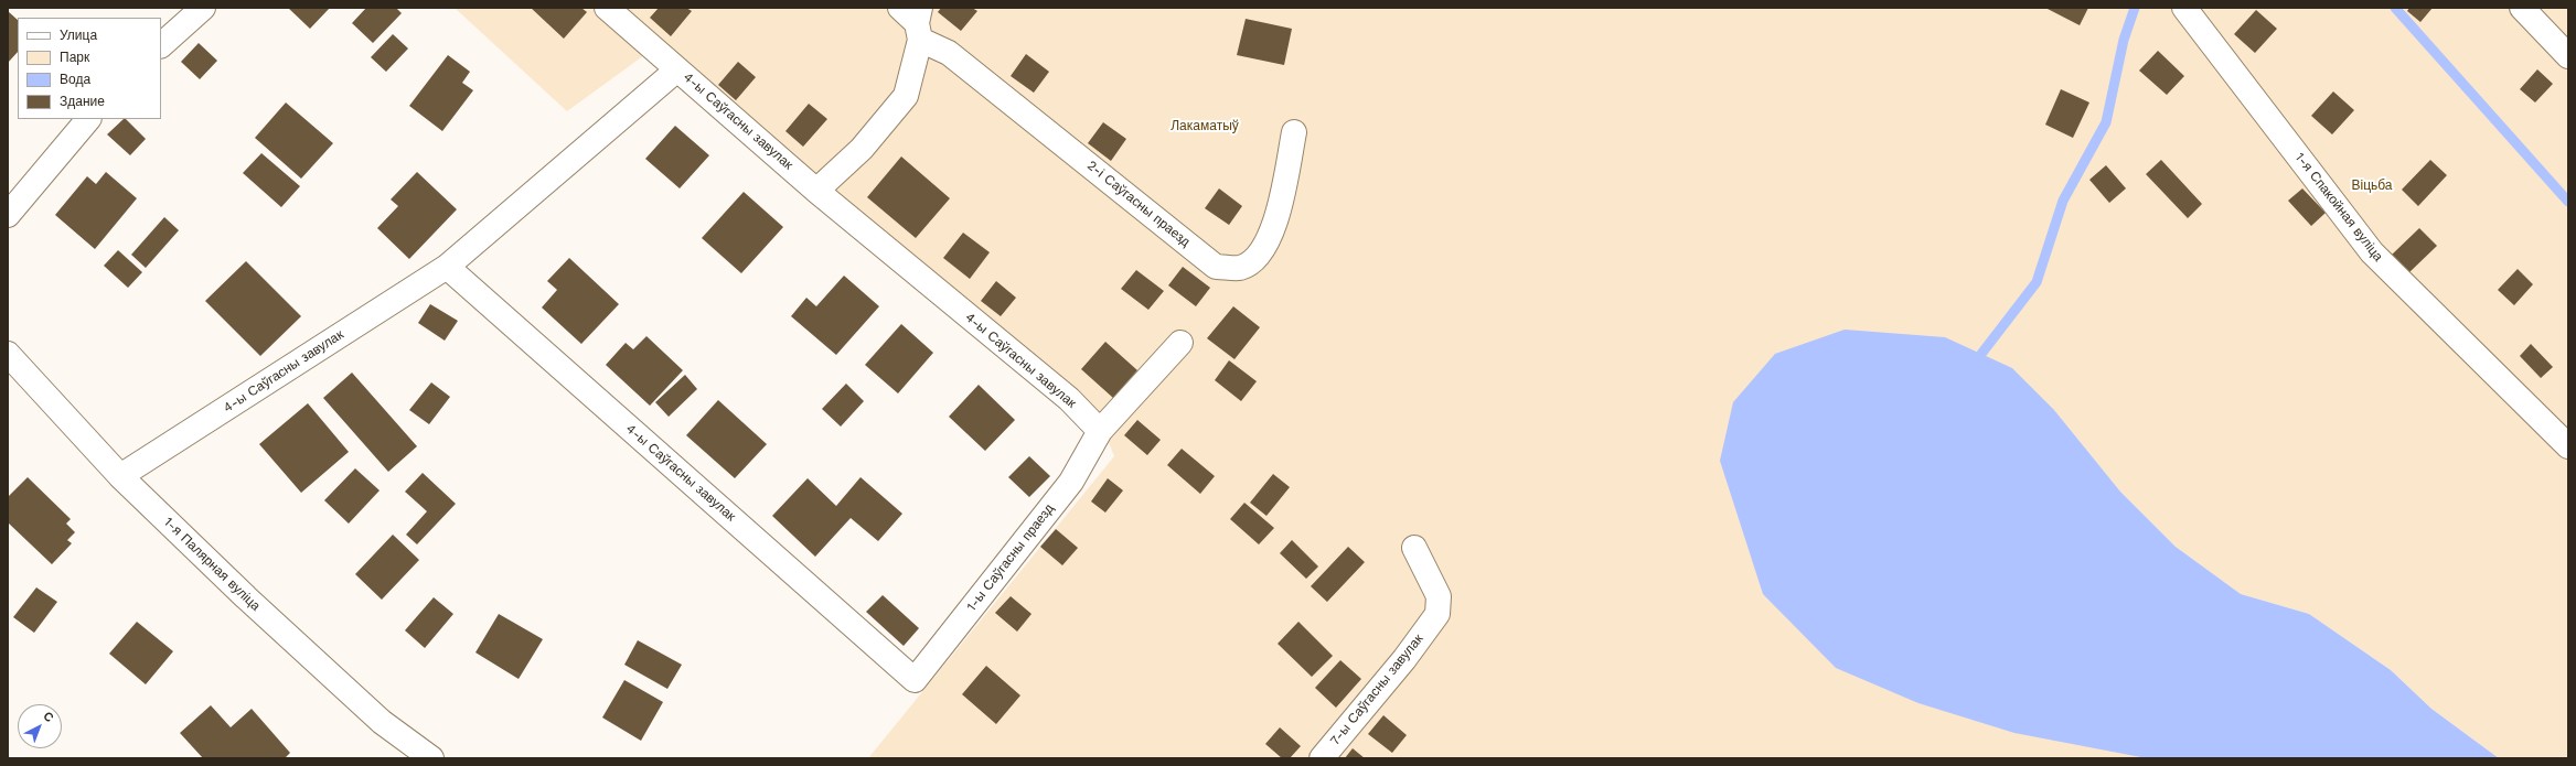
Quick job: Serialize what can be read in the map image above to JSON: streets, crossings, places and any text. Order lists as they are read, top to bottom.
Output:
{
  "streets": {
    "street": [
      "4-ы Саўгасны завулак",
      "2-і Саўгасны праезд",
      "1-я Спакойная вуліца",
      "1-ы Саўгасны праезд",
      "1-я Палярная вуліца",
      "7-ы Саўгасны завулак"
    ]
  },
  "crossings": [
    ["4-ы Саўгасны завулак", "1-ы Саўгасны праезд"],
    ["4-ы Саўгасны завулак", "1-я Палярная вуліца"]
  ],
  "parks": ["Лакаматыў", "Віцьба"],
  "legend": [
    "Улица",
    "Парк",
    "Вода",
    "Здание"
  ],
  "north": "top right"
}
